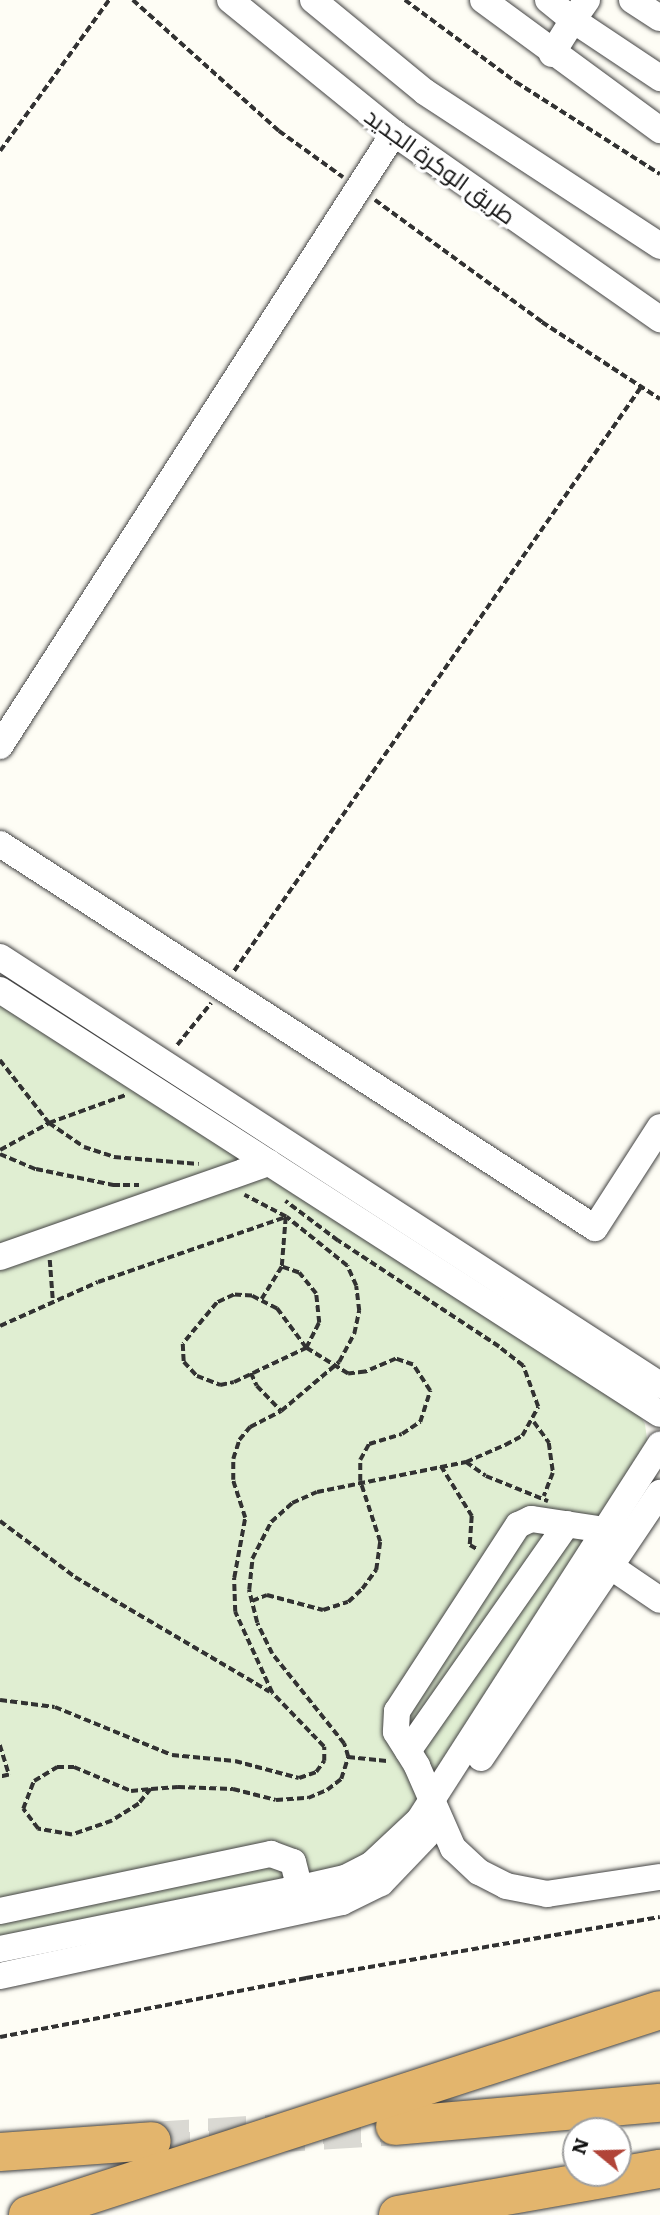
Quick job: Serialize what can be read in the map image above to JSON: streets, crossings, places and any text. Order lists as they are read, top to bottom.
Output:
{
  "streets": {
    "street": ["طريق الوكرة الجديد"]
  },
  "north": "left"
}
